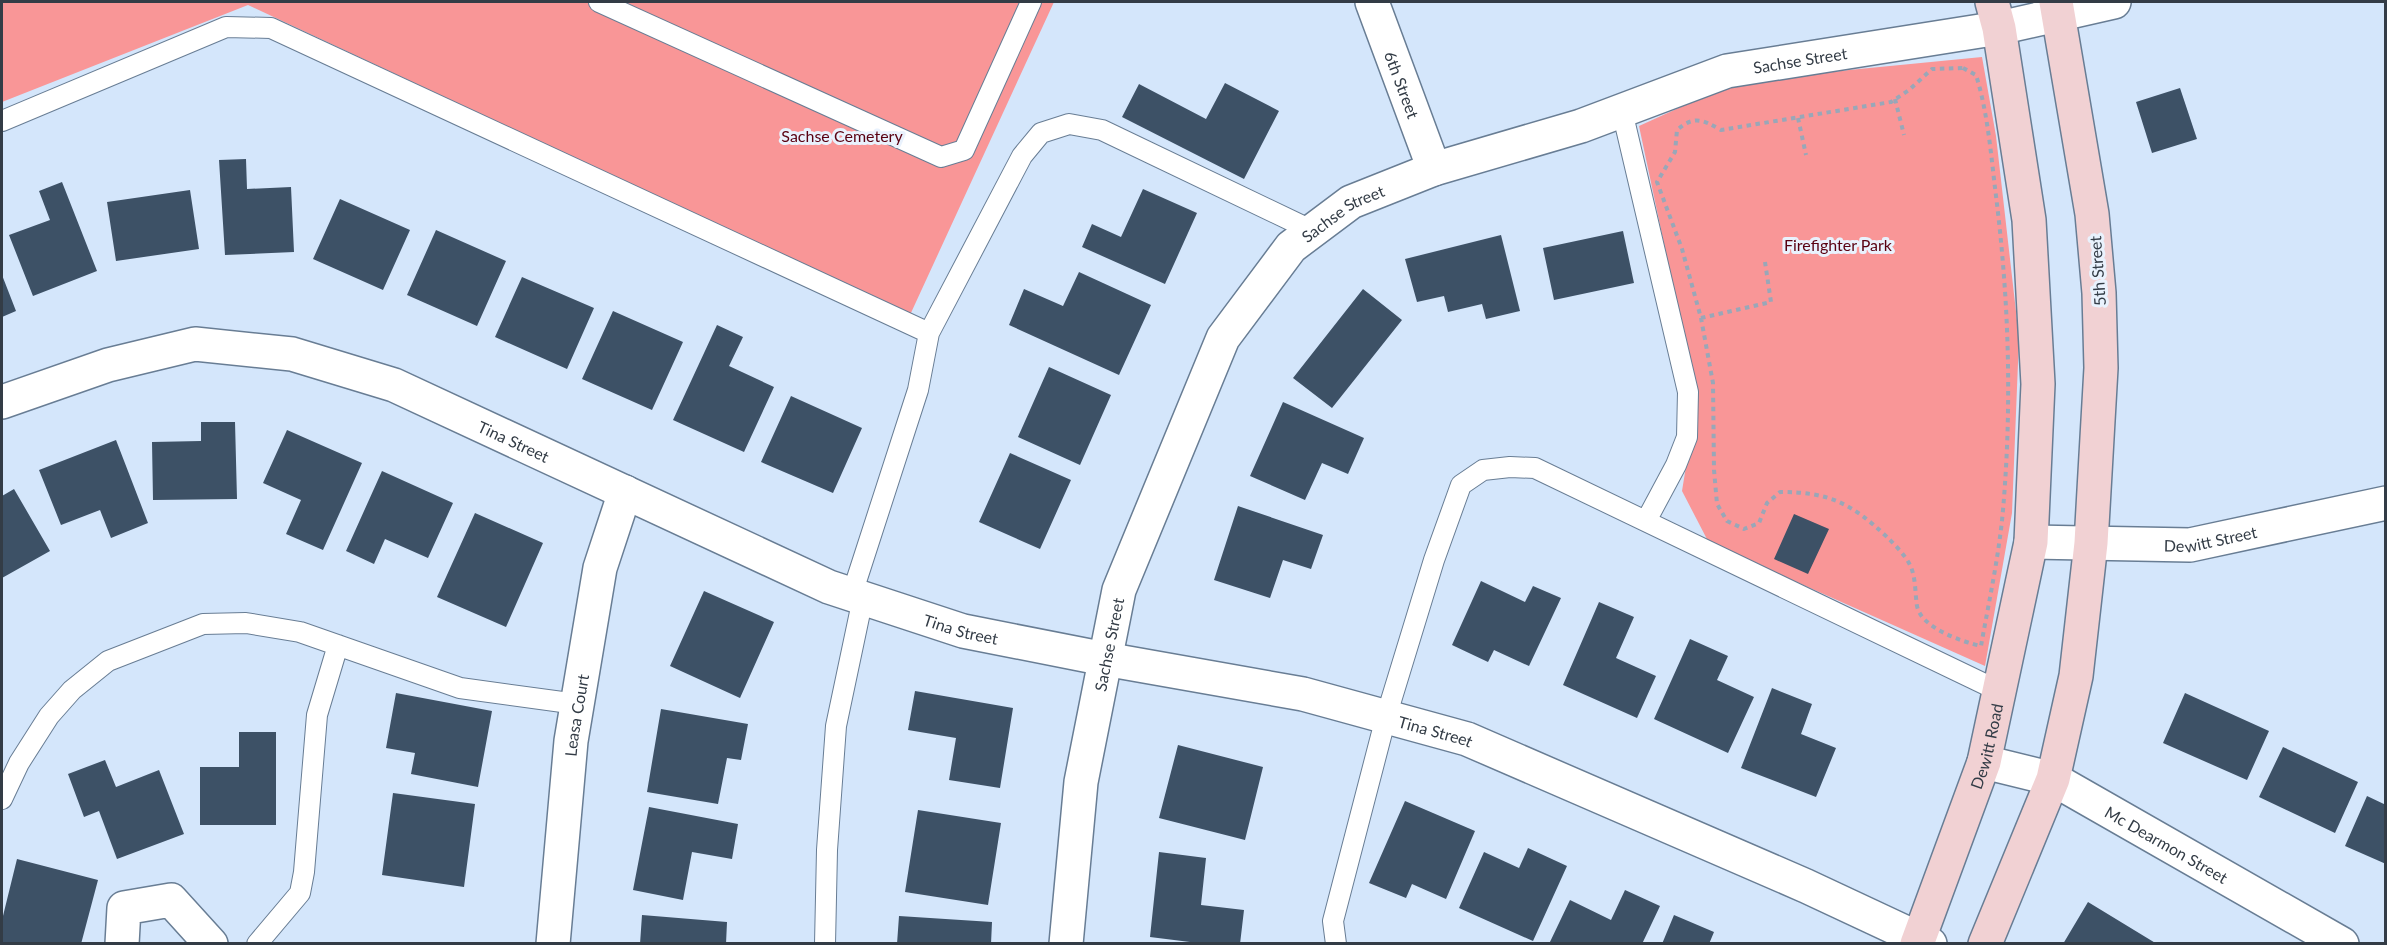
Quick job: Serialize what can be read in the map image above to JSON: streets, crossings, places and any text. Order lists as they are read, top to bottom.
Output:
{
  "streets": {
    "main road": ["5th Street", "Dewitt Road"],
    "street": [
      "Sachse Street",
      "6th Street",
      "Tina Street",
      "Dewitt Street",
      "Leasa Court",
      "Mc Dearmon Street"
    ]
  },
  "crossings": [
    ["Sachse Street", "6th Street"],
    ["Sachse Street", "5th Street"],
    ["Sachse Street", "Tina Street"],
    ["5th Street", "Dewitt Street"],
    ["Tina Street", "Leasa Court"],
    ["Tina Street", "Dewitt Road"],
    ["Dewitt Street", "Dewitt Road"],
    ["Dewitt Road", "Mc Dearmon Street"]
  ],
  "parks": ["Sachse Cemetery", "Firefighter Park"]
}
